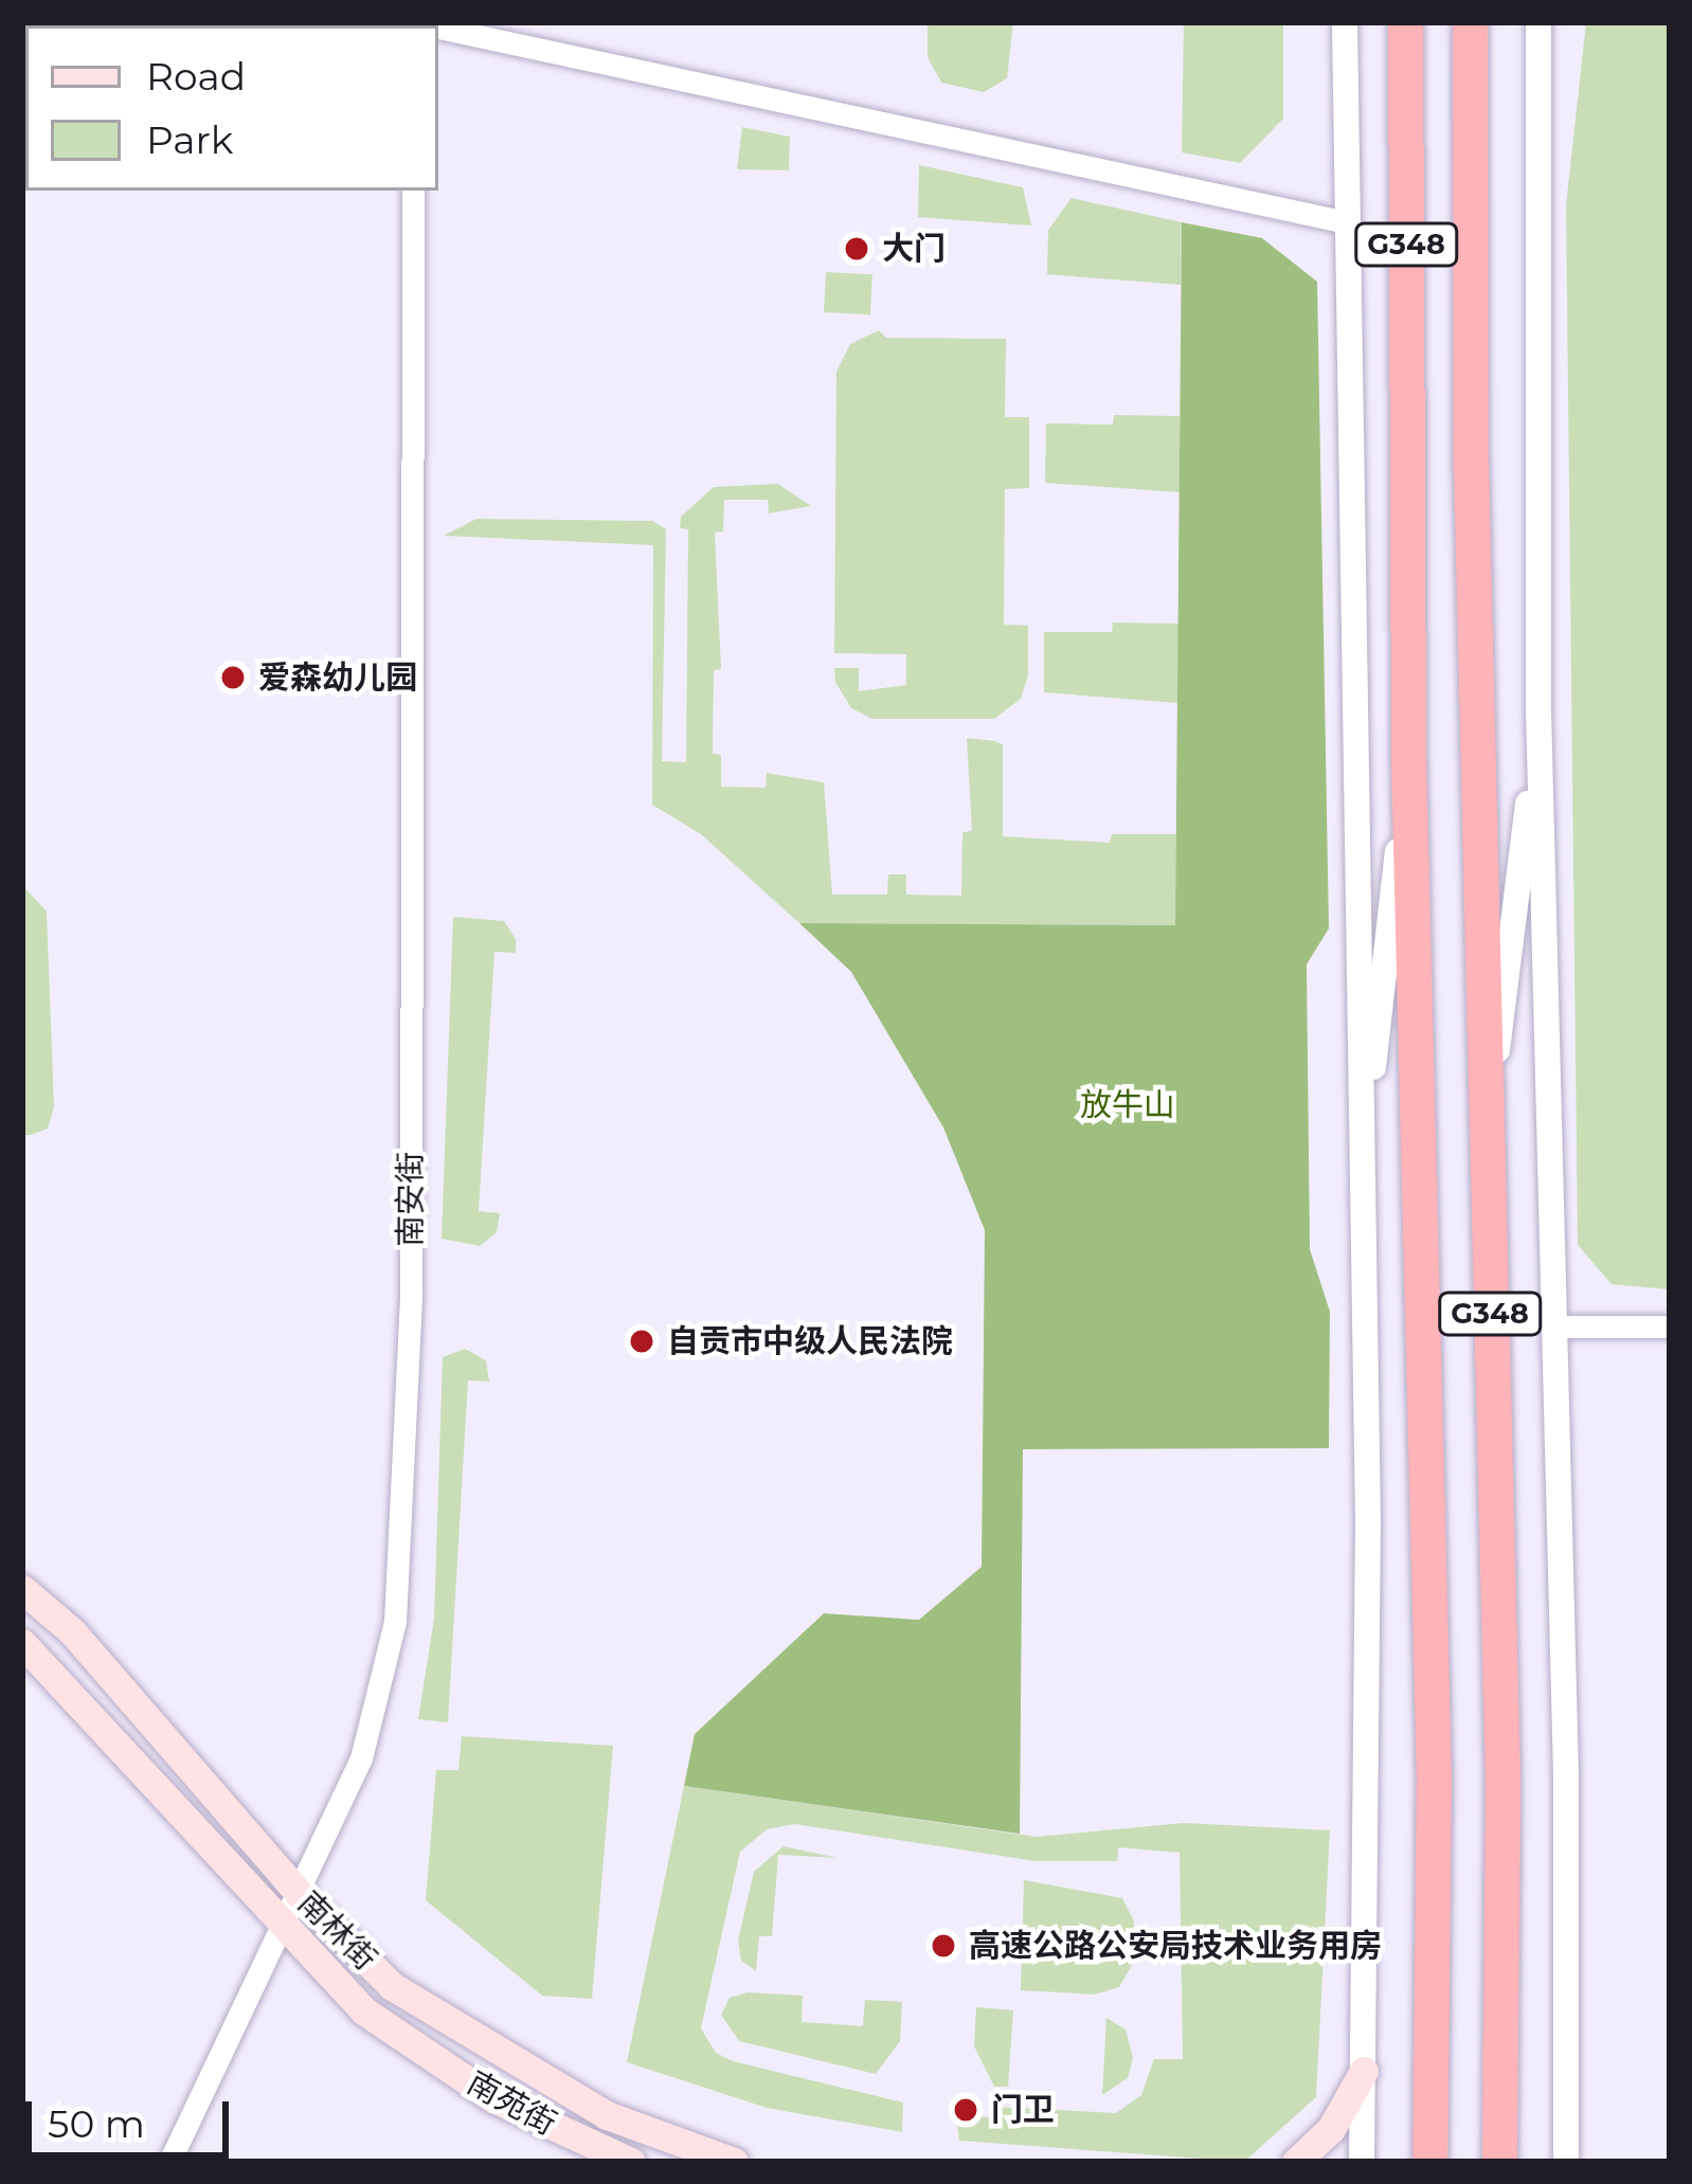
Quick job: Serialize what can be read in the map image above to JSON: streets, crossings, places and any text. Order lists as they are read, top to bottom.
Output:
{
  "streets": {
    "highway": ["G348"],
    "main road": ["南林街", "南苑街"],
    "street": ["南安街"]
  },
  "crossings": [
    ["南安街", "南林街"],
    ["南安街", "南苑街"],
    ["南林街", "南苑街"]
  ],
  "parks": ["放牛山"],
  "places": [
    "大门",
    "爱森幼儿园",
    "自贡市中级人民法院",
    "高速公路公安局技术业务用房",
    "门卫"
  ],
  "legend": ["Road", "Park"],
  "scale_bar": "50 m"
}
